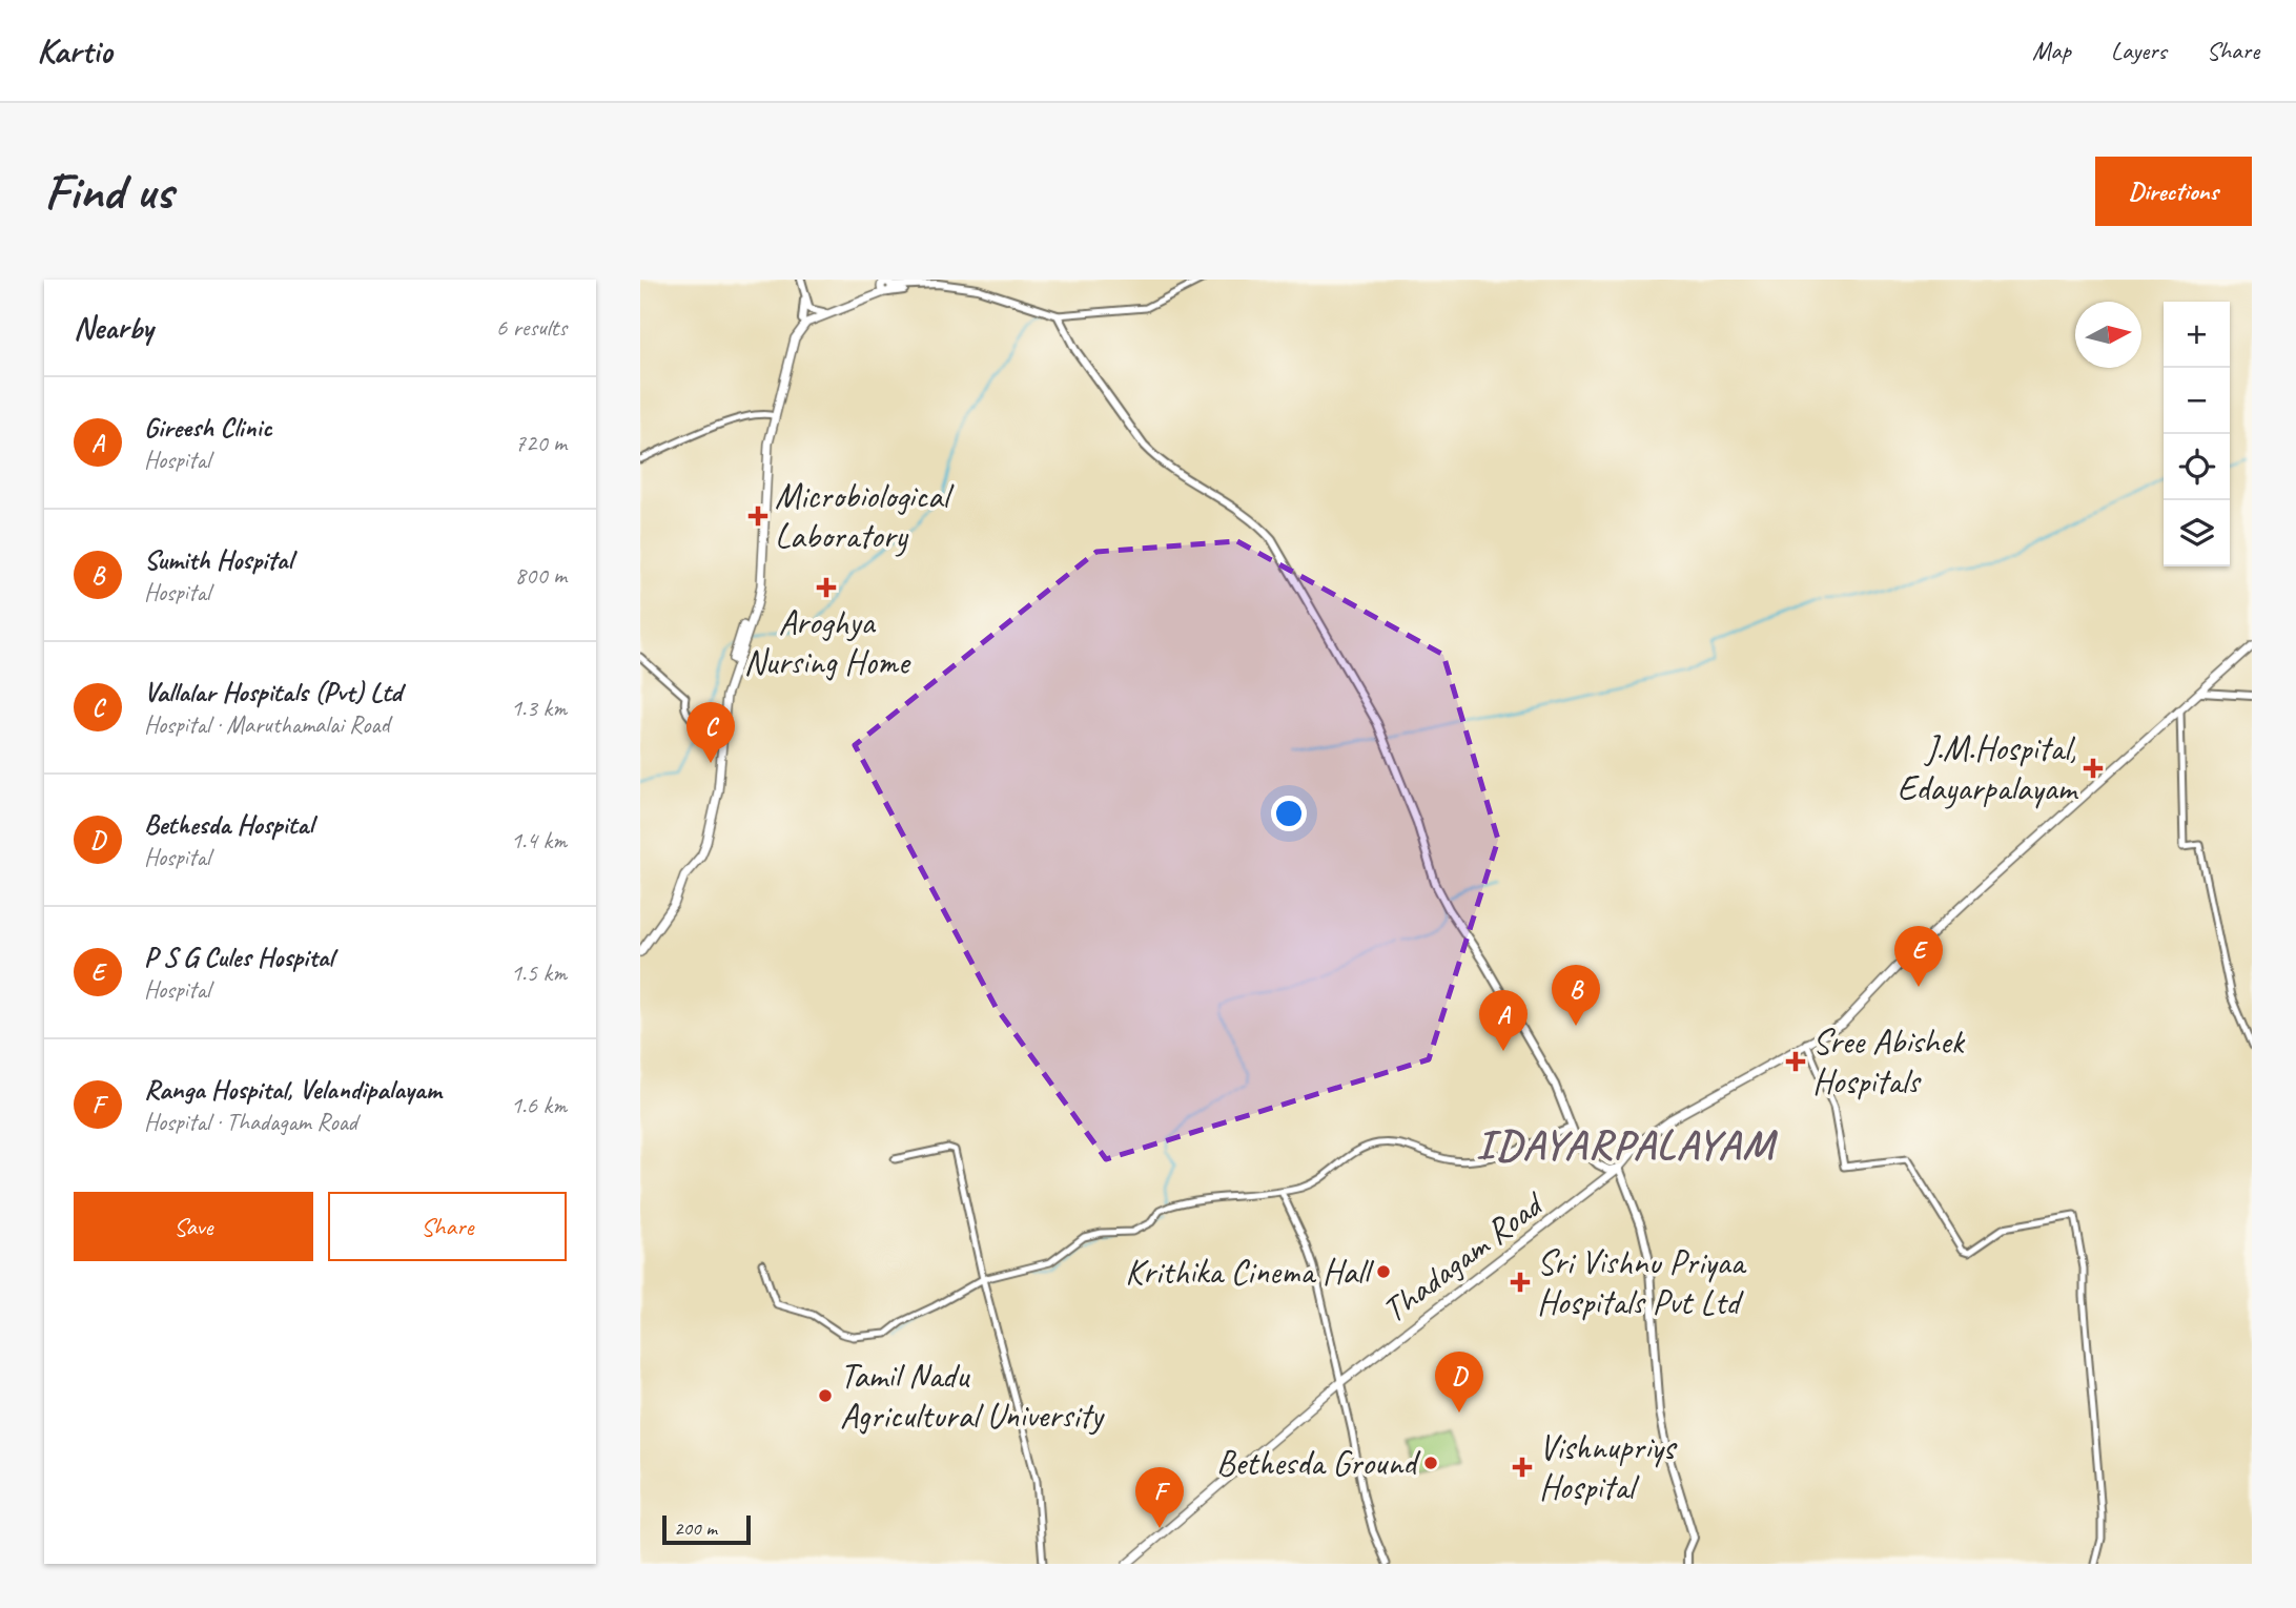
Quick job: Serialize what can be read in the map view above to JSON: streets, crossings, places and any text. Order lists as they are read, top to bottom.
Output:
{
  "streets": {
    "main road": ["Thadagam Road"]
  },
  "districts": ["IDAYARPALAYAM"],
  "places": {
    "health": [
      "Microbiological Laboratory",
      "Aroghya Nursing Home",
      "J.M.Hospital, Edayarpalayam",
      "Sree Abishek Hospitals",
      "Sri Vishnu Priyaa Hospitals Pvt Ltd",
      "Vishnupriys Hospital"
    ],
    "other": ["Krithika Cinema Hall", "Tamil Nadu Agricultural University", "Bethesda Ground"]
  },
  "scale_bar": "200 m",
  "north": "right",
  "page": {
    "header": "Kartio",
    "nav": ["Map", "Layers", "Share"],
    "buttons": [
      "Directions",
      ["Save", "Share"]
    ],
    "title": "Find us",
    "heading": ["Nearby", "6 results"],
    "map_buttons": ["+", "−"],
    "list": [
      {
        "mark": "A",
        "name": "Gireesh Clinic",
        "note": "Hospital",
        "value": "720 m"
      },
      {
        "mark": "B",
        "name": "Sumith Hospital",
        "note": "Hospital",
        "value": "800 m"
      },
      {
        "mark": "C",
        "name": "Vallalar Hospitals (Pvt) Ltd",
        "note": "Hospital · Maruthamalai Road",
        "value": "1.3 km"
      },
      {
        "mark": "D",
        "name": "Bethesda Hospital",
        "note": "Hospital",
        "value": "1.4 km"
      },
      {
        "mark": "E",
        "name": "P S G Cules Hospital",
        "note": "Hospital",
        "value": "1.5 km"
      },
      {
        "mark": "F",
        "name": "Ranga Hospital, Velandipalayam",
        "note": "Hospital · Thadagam Road",
        "value": "1.6 km"
      }
    ],
    "pins": [
      "C",
      "E",
      "B",
      "A",
      "D",
      "F"
    ],
    "scale": "200 m"
  }
}
